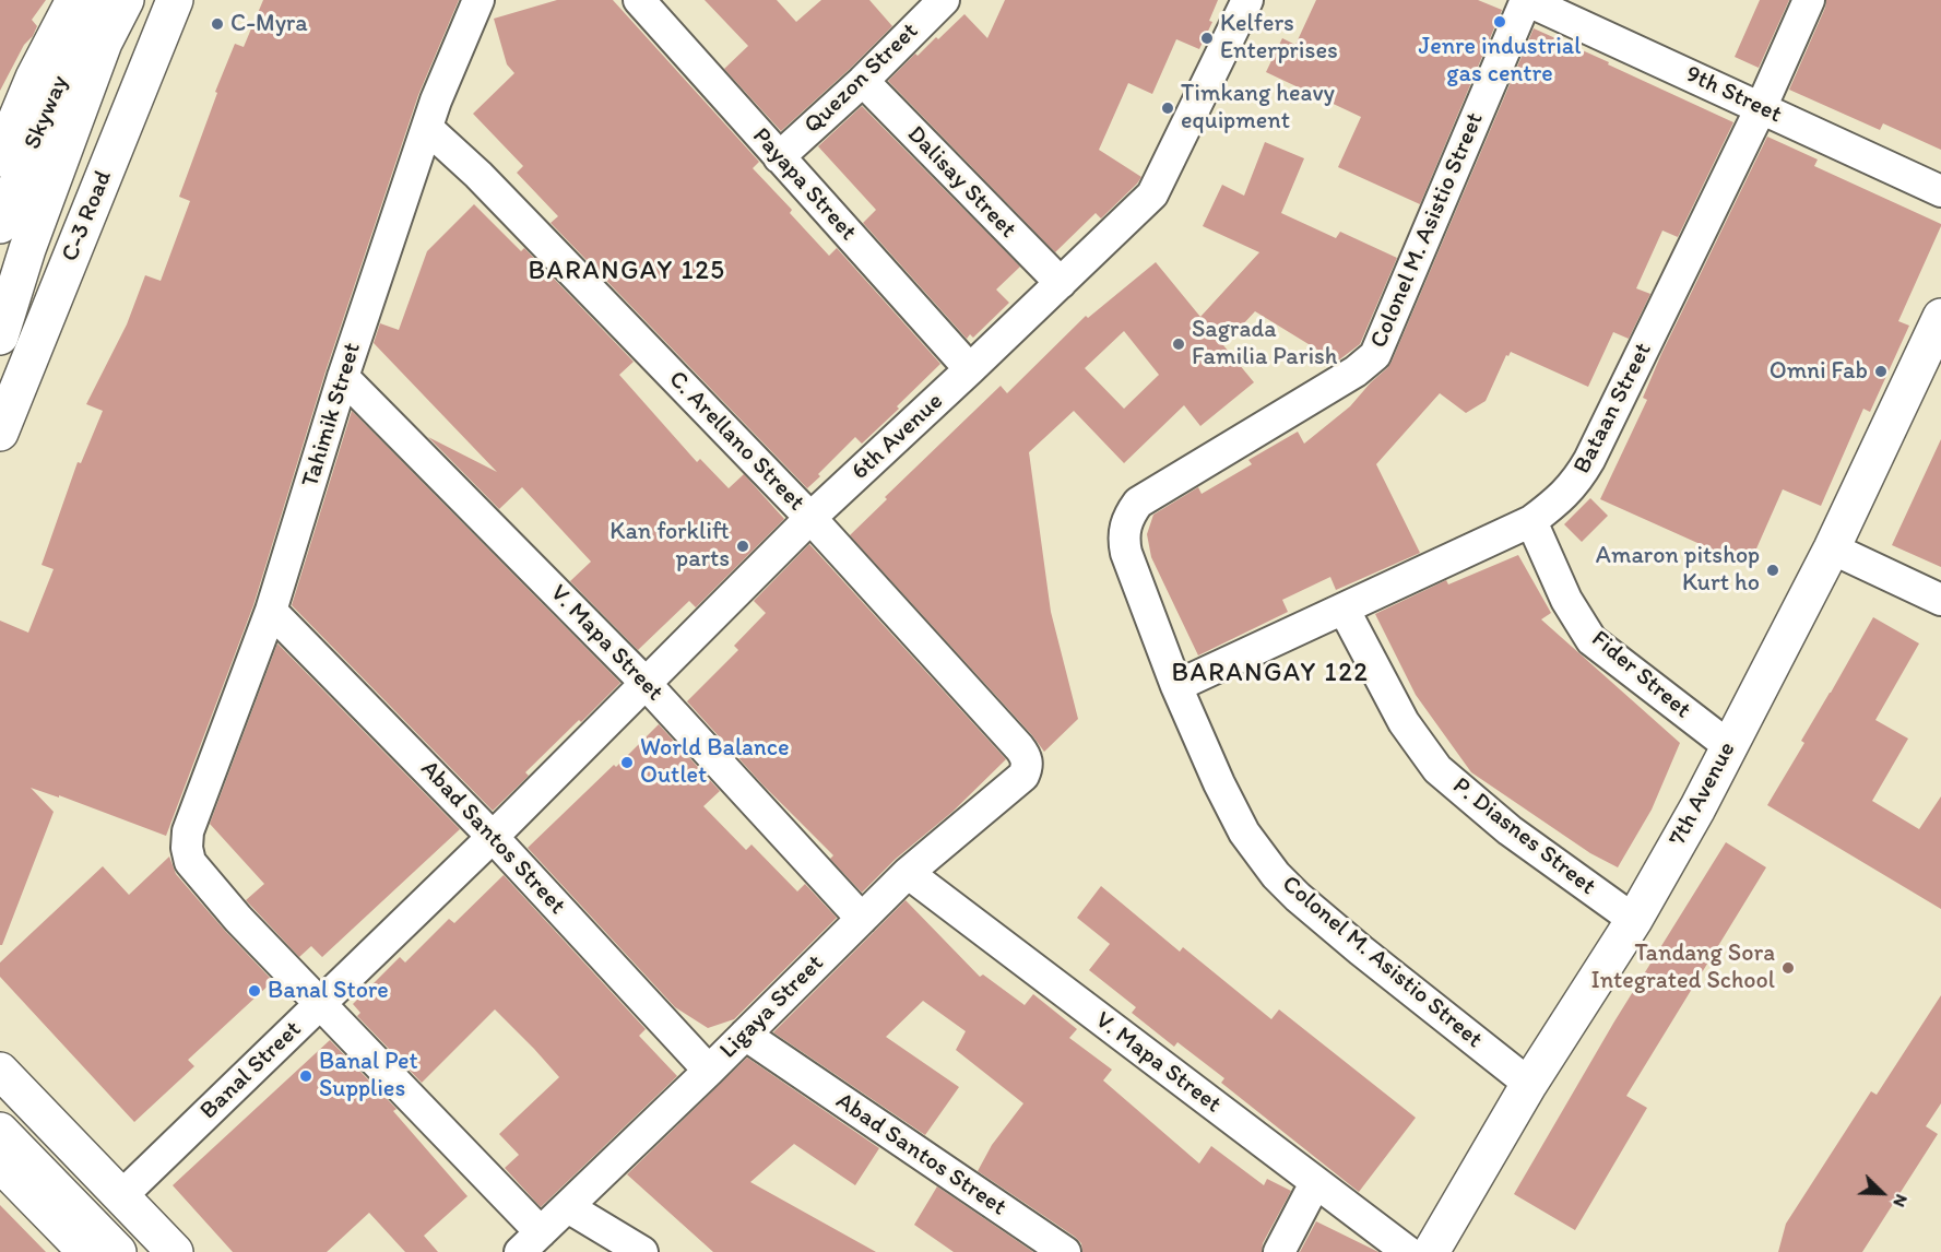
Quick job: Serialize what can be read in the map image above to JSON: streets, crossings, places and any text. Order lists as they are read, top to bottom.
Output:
{
  "streets": {
    "main road": ["Skyway", "C-3 Road", "7th Avenue"],
    "street": [
      "Quezon Street",
      "9th Street",
      "Dalisay Street",
      "Payapa Street",
      "Colonel M. Asistio Street",
      "Bataan Street",
      "Tahimik Street",
      "6th Avenue",
      "C. Arellano Street",
      "V. Mapa Street",
      "Fider Street",
      "P. Diasnes Street",
      "Abad Santos Street",
      "Ligaya Street",
      "Banal Street"
    ]
  },
  "crossings": [
    ["Quezon Street", "Dalisay Street"],
    ["Quezon Street", "Payapa Street"],
    ["9th Street", "Colonel M. Asistio Street"],
    ["9th Street", "Bataan Street"],
    ["Dalisay Street", "6th Avenue"],
    ["Payapa Street", "6th Avenue"],
    ["Colonel M. Asistio Street", "Bataan Street"],
    ["Colonel M. Asistio Street", "7th Avenue"],
    ["Bataan Street", "Fider Street"],
    ["Bataan Street", "P. Diasnes Street"],
    ["Tahimik Street", "C. Arellano Street"],
    ["Tahimik Street", "V. Mapa Street"],
    ["Tahimik Street", "Abad Santos Street"],
    ["Tahimik Street", "Banal Street"],
    ["6th Avenue", "C. Arellano Street"],
    ["6th Avenue", "V. Mapa Street"],
    ["6th Avenue", "Abad Santos Street"],
    ["6th Avenue", "Banal Street"],
    ["C. Arellano Street", "Ligaya Street"],
    ["V. Mapa Street", "Ligaya Street"],
    ["Fider Street", "7th Avenue"],
    ["7th Avenue", "P. Diasnes Street"],
    ["Abad Santos Street", "Ligaya Street"],
    ["Abad Santos Street", "Banal Street"]
  ],
  "districts": ["BARANGAY 125", "BARANGAY 122"],
  "places": [
    "Jenre industrial gas centre",
    "C-Myra",
    "Kelfers Enterprises",
    "Timkang heavy equipment",
    "Sagrada Familia Parish",
    "Omni Fab",
    "Kan forklift parts",
    "Amaron pitshop Kurt ho",
    "World Balance Outlet",
    "Tandang Sora Integrated School",
    "Banal Store",
    "Banal Pet Supplies"
  ],
  "north": "bottom right"
}
